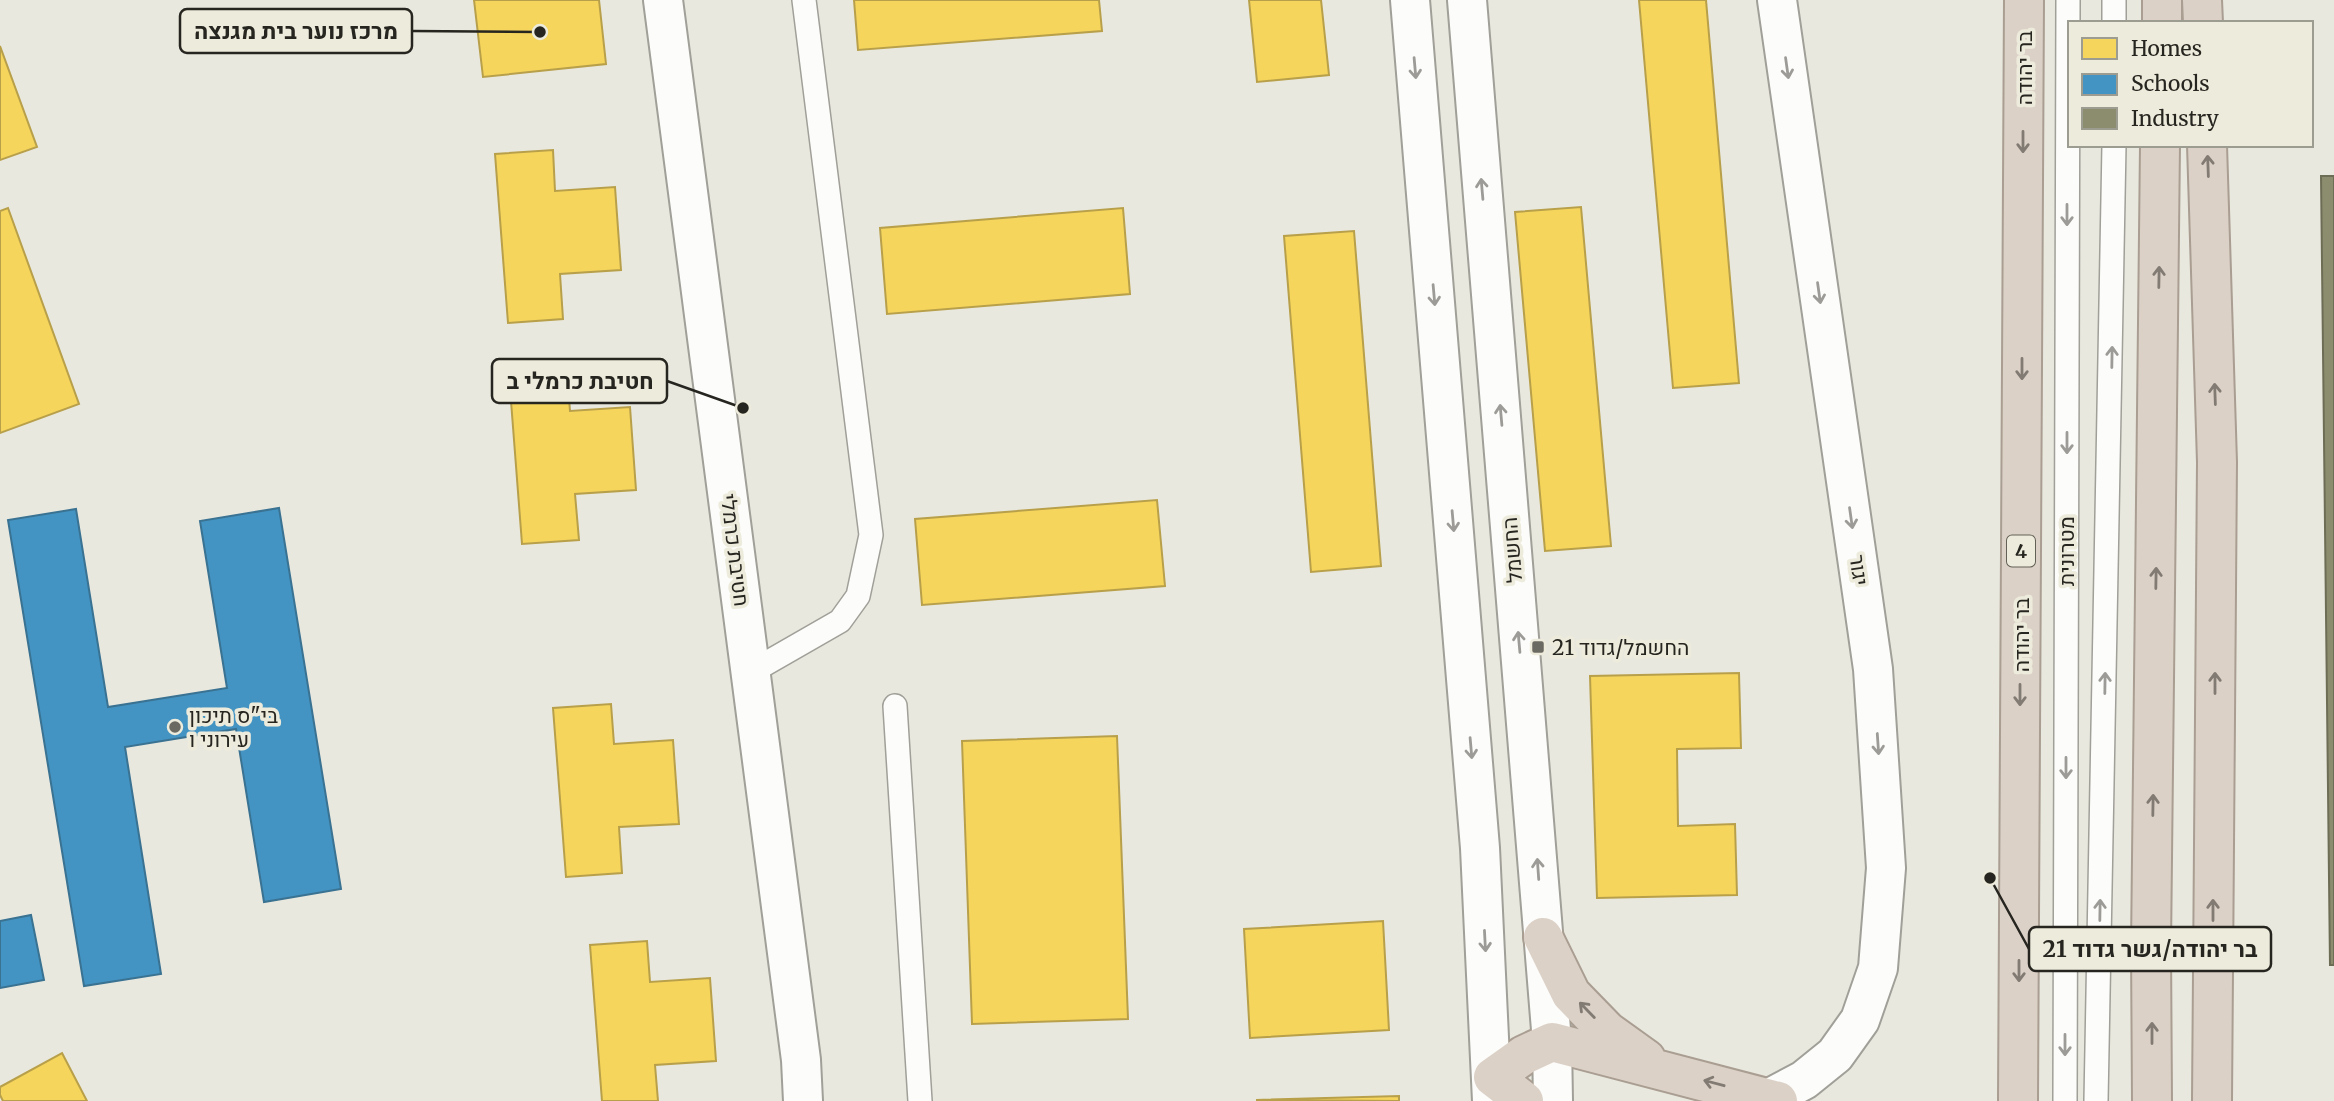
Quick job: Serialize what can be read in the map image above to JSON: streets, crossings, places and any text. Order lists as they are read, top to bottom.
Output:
{
  "streets": {
    "highway": ["בר יהודה", "4"],
    "street": ["חטיבת כרמלי", "החשמל", "יגור"],
    "lane": ["מטרונית"]
  },
  "one_way": ["יגור"],
  "places": {
    "other": [
      "מרכז נוער בית מגנצה",
      "חטיבת כרמלי ב",
      "בי\"ס תיכון עירוני ו",
      "בר יהודה/גשר גדוד 21"
    ],
    "transit": ["החשמל/גדוד 21"]
  },
  "legend": ["Homes", "Schools", "Industry"]
}
